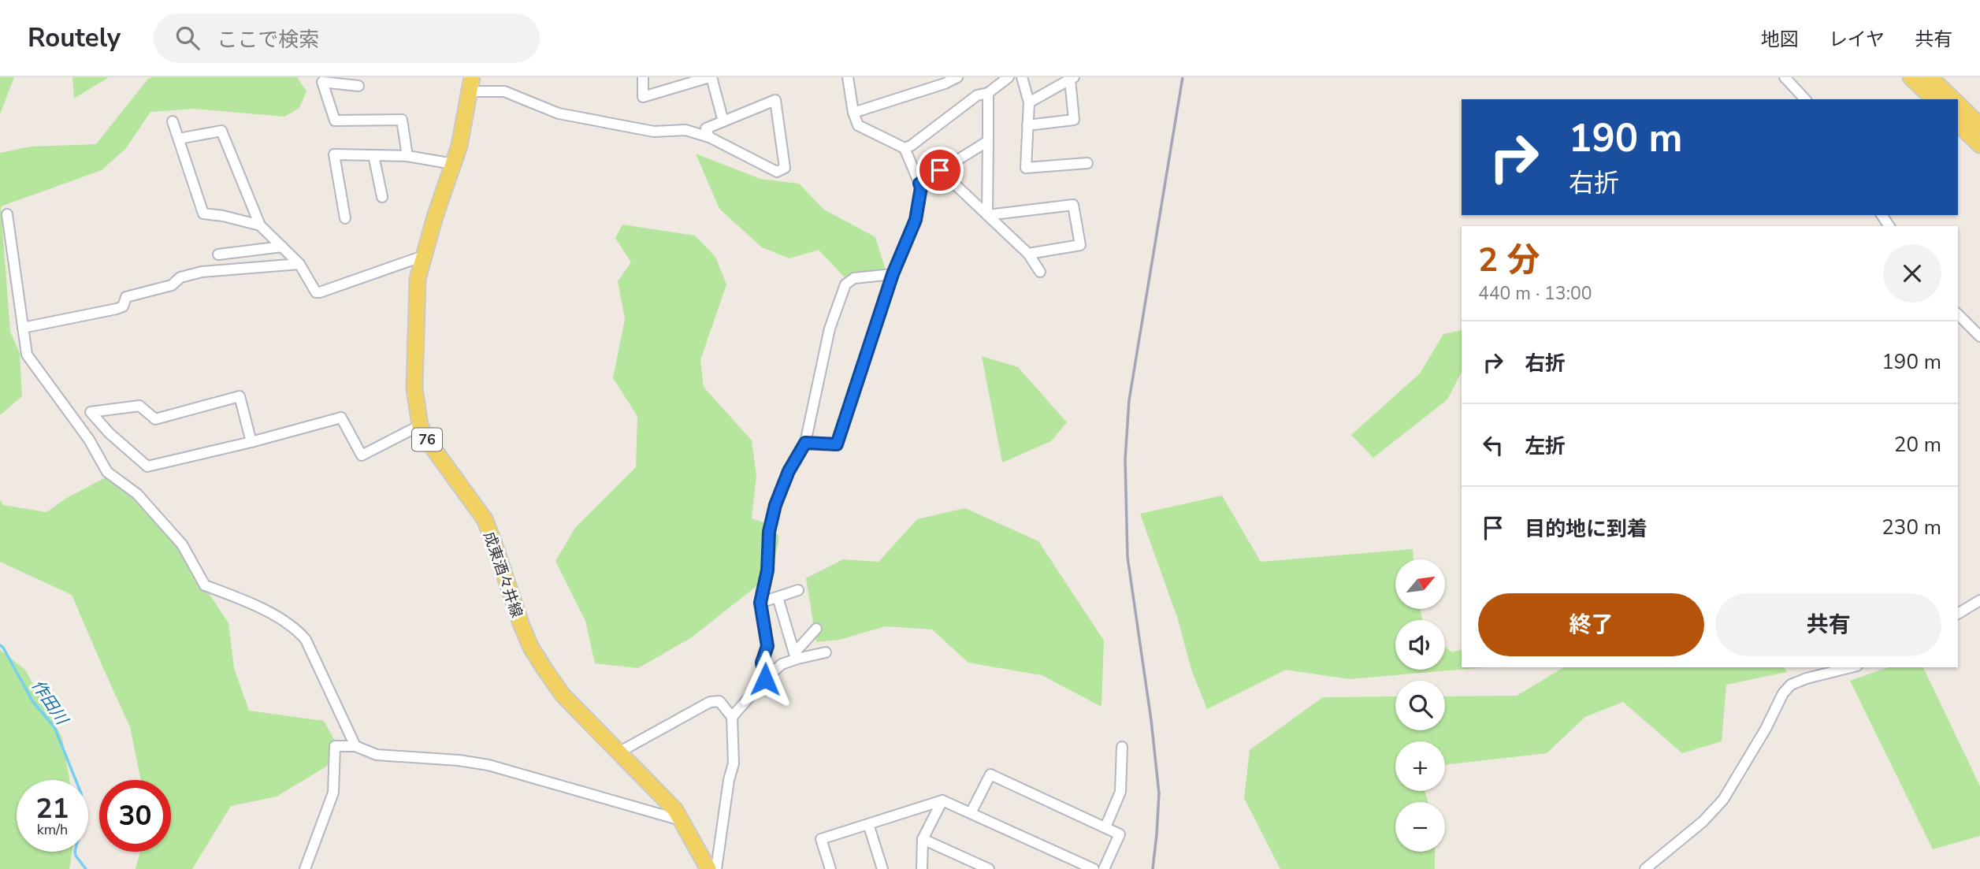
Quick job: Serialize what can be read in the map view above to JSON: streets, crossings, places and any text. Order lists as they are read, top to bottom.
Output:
{
  "streets": {
    "main road": ["76", "成東酒々井線"]
  },
  "water": ["作田川"],
  "north": "top right",
  "page": {
    "header": "Routely",
    "search": "ここで検索",
    "nav": ["地図", "レイヤ", "共有"],
    "turn": ["190 m", "右折"],
    "heading": ["2 分", "440 m · 13:00"],
    "list": [
      {
        "name": "右折",
        "value": "190 m"
      },
      {
        "name": "左折",
        "value": "20 m"
      },
      {
        "name": "目的地に到着",
        "value": "230 m"
      }
    ],
    "map_buttons": ["+", "−"],
    "buttons": ["終了", "共有"],
    "speed": "21 km/h",
    "limit": "30"
  }
}
